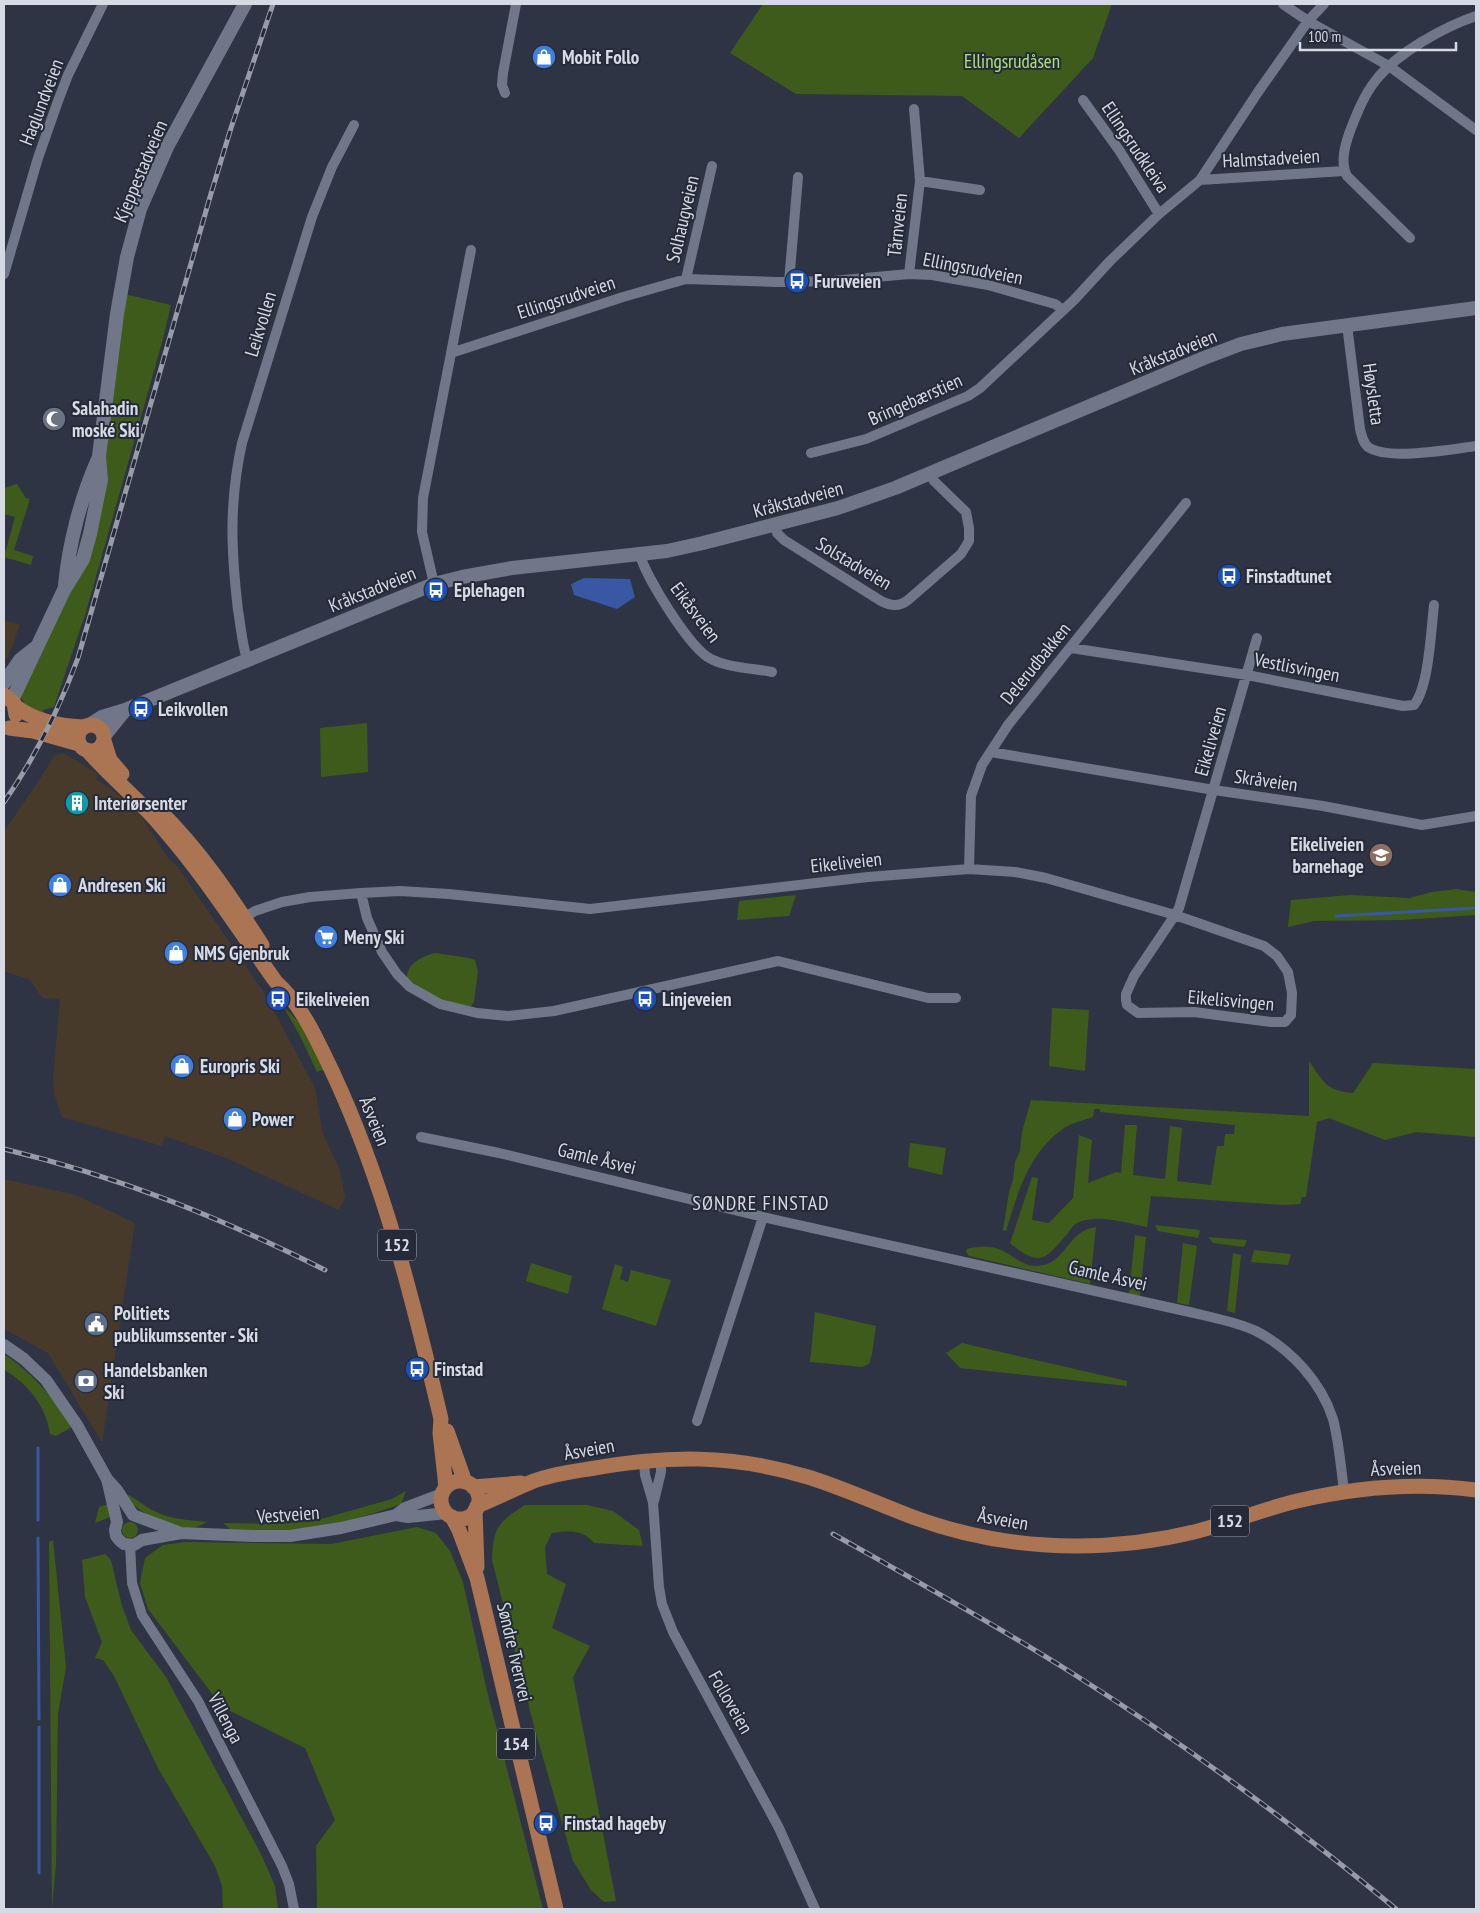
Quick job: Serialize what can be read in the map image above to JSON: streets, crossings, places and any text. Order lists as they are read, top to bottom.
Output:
{
  "streets": {
    "main road": [
      "Kjeppestadveien",
      "Kråkstadveien",
      "Åsveien",
      "152",
      "Søndre Tverrvei",
      "154"
    ],
    "street": [
      "Haglundveien",
      "Ellingsrudkleiva",
      "Halmstadveien",
      "Solhaugveien",
      "Tårnveien",
      "Ellingsrudveien",
      "Leikvollen",
      "Høysletta",
      "Bringebærstien",
      "Solstadveien",
      "Eikåsveien",
      "Delerudbakken",
      "Vestlisvingen",
      "Eikeliveien",
      "Skråveien",
      "Eikelisvingen",
      "Gamle Åsvei",
      "Vestveien",
      "Folloveien",
      "Villenga"
    ]
  },
  "crossings": [
    ["Kjeppestadveien", "152"],
    ["Solhaugveien", "Ellingsrudveien"],
    ["Tårnveien", "Ellingsrudveien"],
    ["Ellingsrudveien", "Bringebærstien"],
    ["Leikvollen", "Kråkstadveien"],
    ["Kråkstadveien", "Høysletta"],
    ["Kråkstadveien", "Solstadveien"],
    ["Kråkstadveien", "Eikåsveien"],
    ["Kråkstadveien", "Åsveien"],
    ["Kråkstadveien", "152"],
    ["Delerudbakken", "Vestlisvingen"],
    ["Delerudbakken", "Eikeliveien"],
    ["Delerudbakken", "Skråveien"],
    ["Vestlisvingen", "Eikeliveien"],
    ["Eikeliveien", "Skråveien"],
    ["Eikeliveien", "Eikelisvingen"],
    ["Eikeliveien", "Åsveien"],
    ["Åsveien", "Gamle Åsvei"],
    ["Åsveien", "152"],
    ["Åsveien", "Vestveien"],
    ["Åsveien", "Søndre Tverrvei"],
    ["Åsveien", "Folloveien"],
    ["Åsveien", "154"],
    ["Vestveien", "Søndre Tverrvei"],
    ["Vestveien", "Villenga"],
    ["Vestveien", "154"],
    ["Søndre Tverrvei", "154"]
  ],
  "districts": ["SØNDRE FINSTAD"],
  "parks": ["Ellingsrudåsen"],
  "places": {
    "shop": [
      "Mobit Follo",
      "Andresen Ski",
      "NMS Gjenbruk",
      "Europris Ski",
      "Power"
    ],
    "bus stop": [
      "Furuveien",
      "Finstadtunet",
      "Eplehagen",
      "Leikvollen",
      "Eikeliveien",
      "Linjeveien",
      "Finstad",
      "Finstad hageby"
    ],
    "mosque": ["Salahadin moské Ski"],
    "building": ["Interiørsenter"],
    "school or university": ["Eikeliveien barnehage"],
    "supermarket": ["Meny Ski"],
    "public building": ["Politiets publikumssenter - Ski"],
    "bank": ["Handelsbanken Ski"]
  },
  "scale_bar": "100 m"
}
